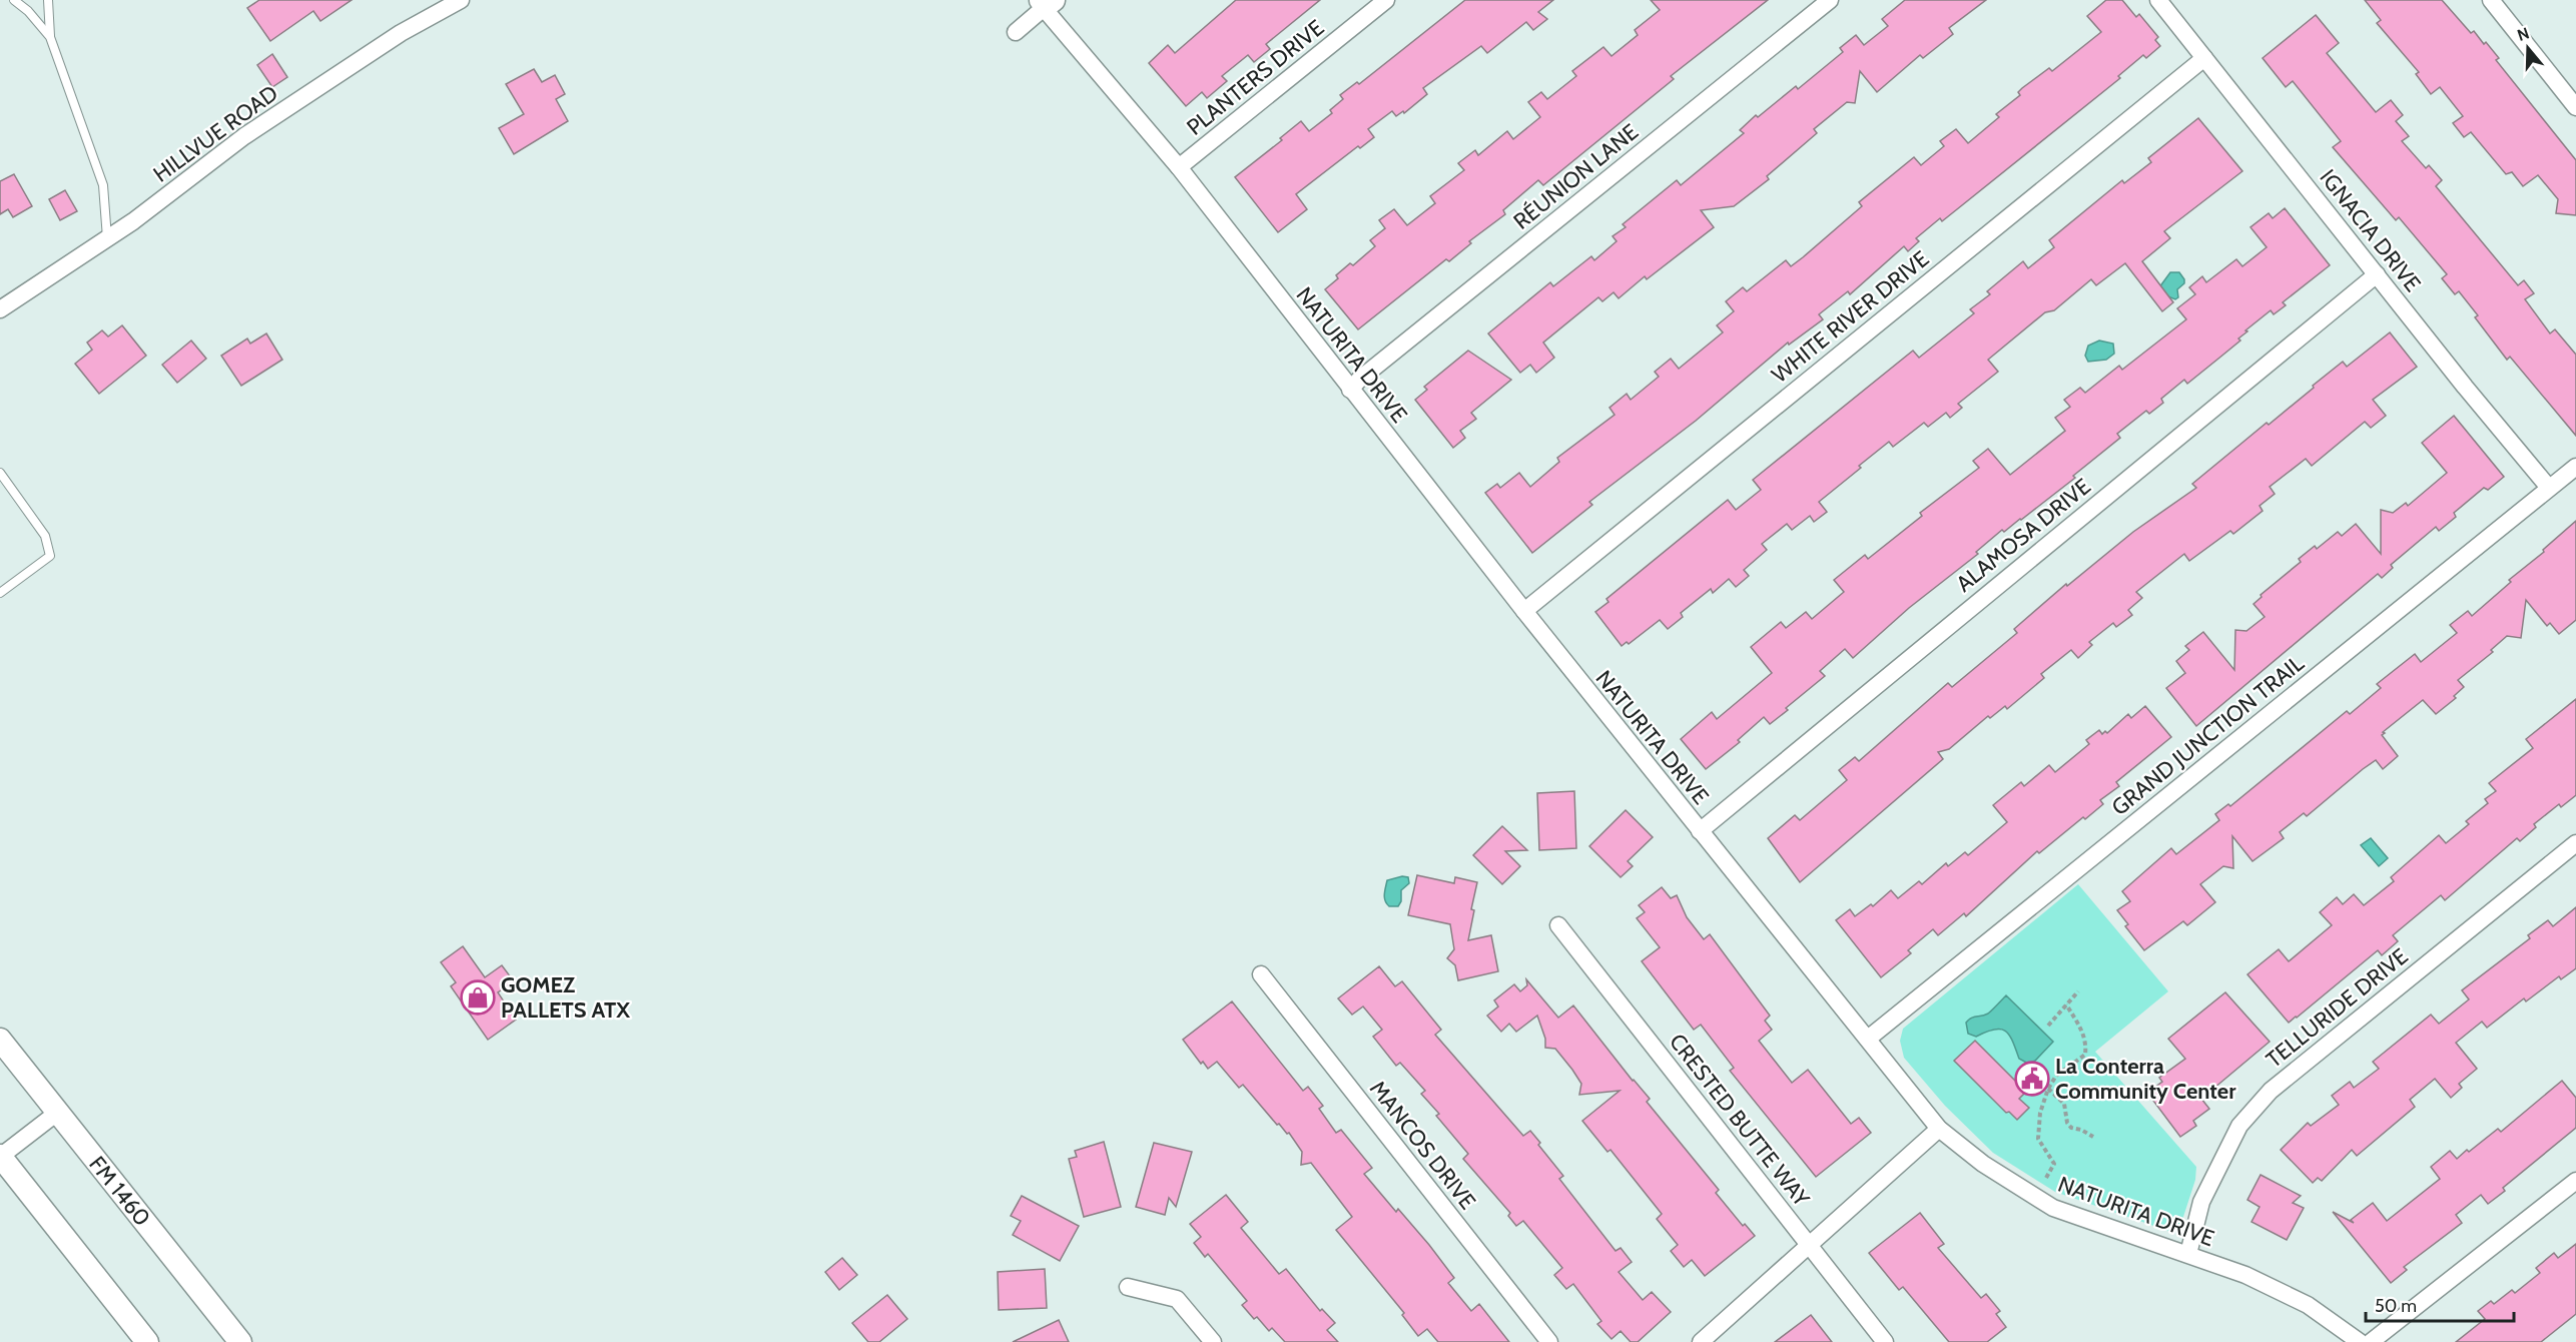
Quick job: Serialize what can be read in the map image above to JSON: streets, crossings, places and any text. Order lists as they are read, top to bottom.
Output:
{
  "streets": {
    "main road": ["FM 1460"],
    "street": [
      "PLANTERS DRIVE",
      "HILLVUE ROAD",
      "RÉUNION LANE",
      "IGNACIA DRIVE",
      "WHITE RIVER DRIVE",
      "NATURITA DRIVE",
      "ALAMOSA DRIVE",
      "GRAND JUNCTION TRAIL",
      "TELLURIDE DRIVE",
      "CRESTED BUTTE WAY",
      "MANCOS DRIVE"
    ]
  },
  "crossings": [
    ["PLANTERS DRIVE", "NATURITA DRIVE"],
    ["RÉUNION LANE", "NATURITA DRIVE"],
    ["IGNACIA DRIVE", "WHITE RIVER DRIVE"],
    ["IGNACIA DRIVE", "ALAMOSA DRIVE"],
    ["IGNACIA DRIVE", "GRAND JUNCTION TRAIL"],
    ["WHITE RIVER DRIVE", "NATURITA DRIVE"],
    ["NATURITA DRIVE", "ALAMOSA DRIVE"],
    ["NATURITA DRIVE", "GRAND JUNCTION TRAIL"],
    ["NATURITA DRIVE", "TELLURIDE DRIVE"]
  ],
  "places": {
    "shop": ["GOMEZ PALLETS ATX"],
    "public building": ["La Conterra Community Center"]
  },
  "scale_bar": "50 m",
  "north": "top"
}
